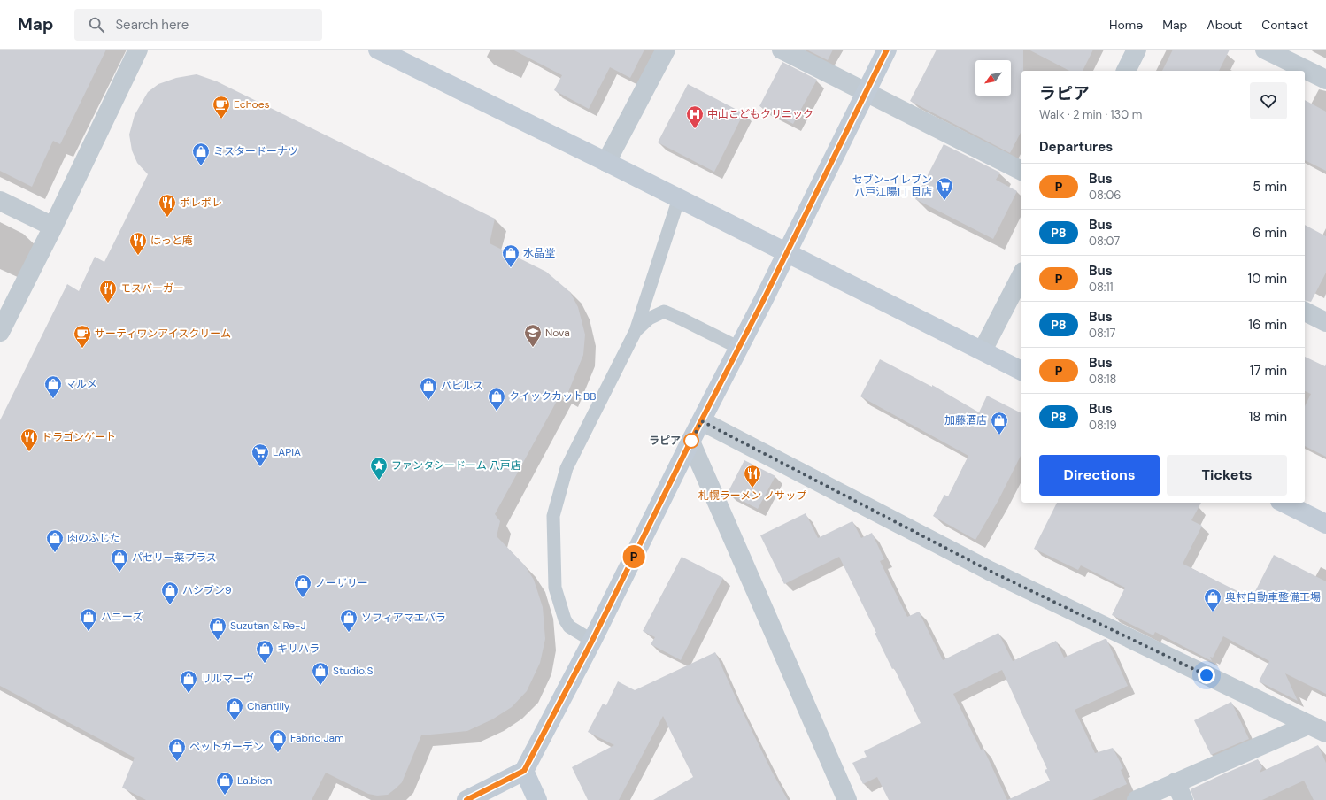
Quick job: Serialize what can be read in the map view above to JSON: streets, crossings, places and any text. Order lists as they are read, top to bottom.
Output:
{
  "places": {
    "cafe": ["Echoes", "サーティワンアイスクリーム"],
    "hospital": ["中山こどもクリニック"],
    "shop": [
      "ミスタードーナツ",
      "水晶堂",
      "マルメ",
      "パピルス",
      "クイックカットBB",
      "加藤酒店",
      "肉のふじた",
      "パセリ一菜プラス",
      "ノーザリー",
      "ハシブン9",
      "奥村自動車整備工場",
      "ハニーズ",
      "ソフィアマエバラ",
      "Suzutan & Re-J",
      "キリハラ",
      "Studio.S",
      "リルマーヴ",
      "Chantilly",
      "Fabric Jam",
      "ペットガーデン",
      "La.bien"
    ],
    "supermarket": ["セブン-イレブン 八戸江陽1丁目店", "LAPIA"],
    "restaurant": [
      "ポレポレ",
      "はっと庵",
      "モスバーガー",
      "ドラゴンゲート",
      "札幌ラーメン ノサップ"
    ],
    "school or university": ["Nova"],
    "other": ["ラピア"],
    "place": ["ファンタシードーム 八戸店"]
  },
  "lines": ["bus line P"],
  "north": "bottom left",
  "page": {
    "header": "Map",
    "search": "Search here",
    "nav": [
      "Home",
      "Map",
      "About",
      "Contact"
    ],
    "on_map": "P",
    "heading": [
      ["ラピア", "Walk · 2 min · 130 m"],
      "Departures"
    ],
    "list": [
      {
        "mark": "P",
        "name": "Bus",
        "note": "08:06",
        "value": "5 min"
      },
      {
        "mark": "P8",
        "name": "Bus",
        "note": "08:07",
        "value": "6 min"
      },
      {
        "mark": "P",
        "name": "Bus",
        "note": "08:11",
        "value": "10 min"
      },
      {
        "mark": "P8",
        "name": "Bus",
        "note": "08:17",
        "value": "16 min"
      },
      {
        "mark": "P",
        "name": "Bus",
        "note": "08:18",
        "value": "17 min"
      },
      {
        "mark": "P8",
        "name": "Bus",
        "note": "08:19",
        "value": "18 min"
      }
    ],
    "buttons": ["Directions", "Tickets"]
  }
}
